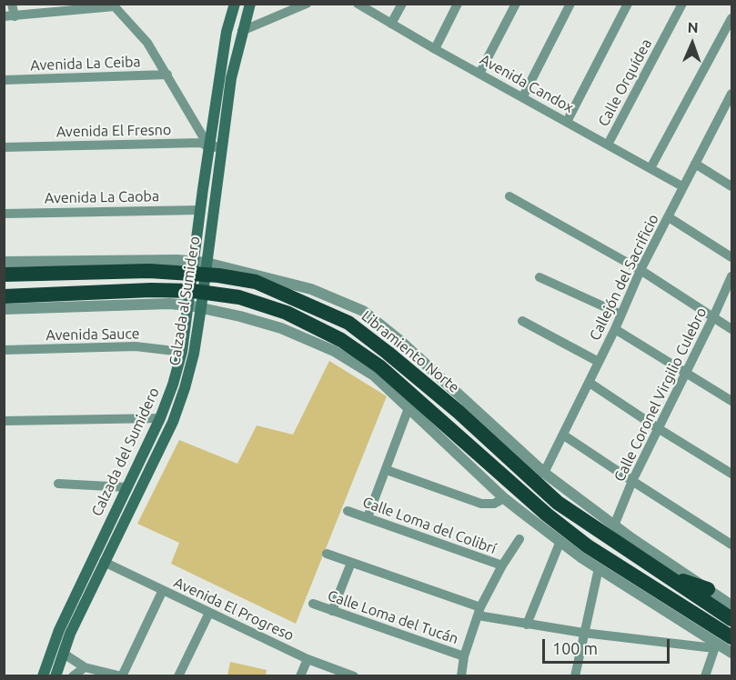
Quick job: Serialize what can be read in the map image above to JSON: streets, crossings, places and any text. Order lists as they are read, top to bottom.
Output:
{
  "streets": {
    "highway": ["Libramiento Norte"],
    "main road": ["Calzada al Sumidero", "Calzada del Sumidero"],
    "street": [
      "Avenida La Ceiba",
      "Calle Orquídea",
      "Avenida Candox",
      "Avenida El Fresno",
      "Avenida La Caoba",
      "Callejón del Sacrificio",
      "Avenida Sauce",
      "Calle Coronel Virgilio Culebro",
      "Calle Loma del Colibrí",
      "Avenida El Progreso",
      "Calle Loma del Tucán"
    ]
  },
  "crossings": [
    ["Calle Orquídea", "Avenida Candox"],
    ["Avenida Candox", "Callejón del Sacrificio"],
    ["Avenida El Fresno", "Calzada al Sumidero"],
    ["Avenida El Fresno", "Calzada del Sumidero"],
    ["Avenida La Caoba", "Calzada del Sumidero"],
    ["Calzada al Sumidero", "Calzada del Sumidero"],
    ["Calzada al Sumidero", "Avenida El Progreso"],
    ["Avenida Sauce", "Calzada del Sumidero"]
  ],
  "scale_bar": "100 m",
  "north": "top"
}
